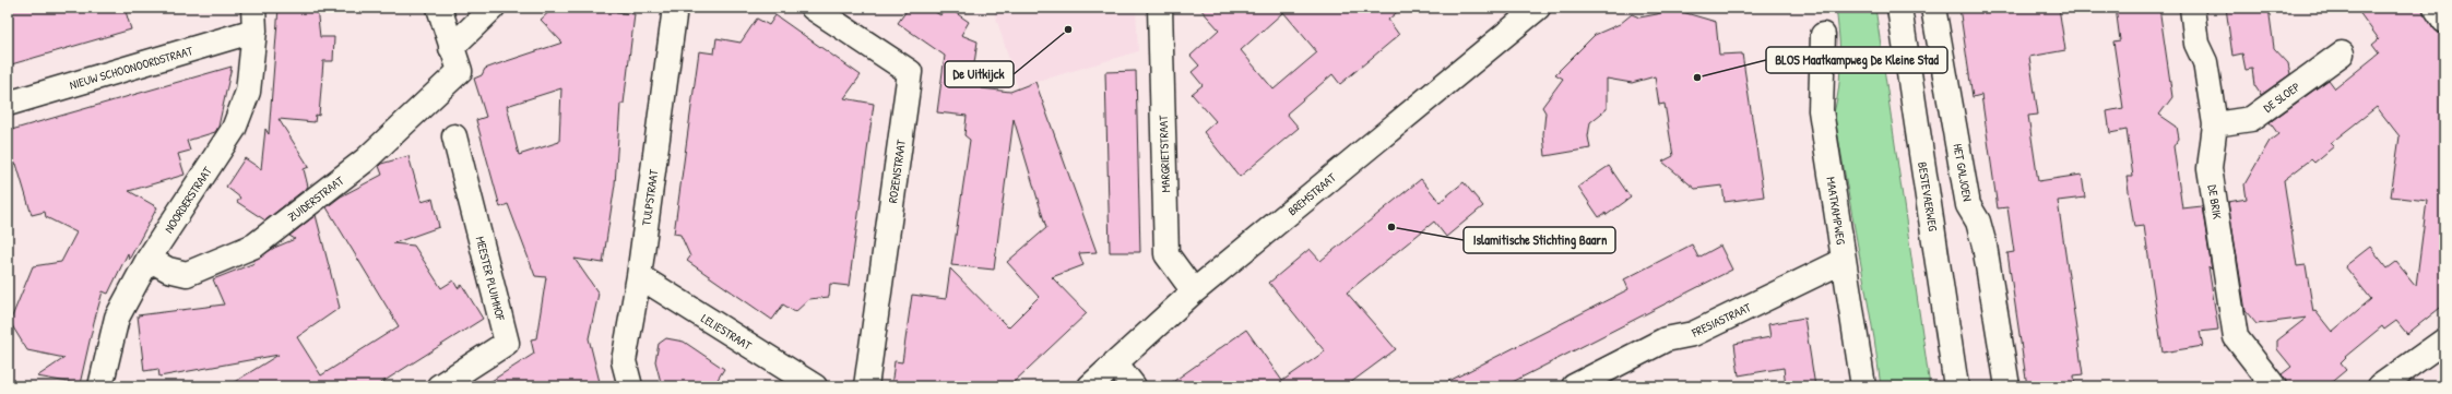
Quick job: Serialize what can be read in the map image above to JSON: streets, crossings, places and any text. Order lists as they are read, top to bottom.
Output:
{
  "streets": {
    "street": [
      "NIEUW SCHOONOORDSTRAAT",
      "DE SLOEP",
      "MARGRIETSTRAAT",
      "ROZENSTRAAT",
      "HET GALJOEN",
      "BREMSTRAAT",
      "BESTEVAERWEG",
      "TULPSTRAAT",
      "ZUIDERSTRAAT",
      "NOORDERSTRAAT",
      "DE BRIK",
      "MAATKAMPWEG",
      "MEESTER PLUIMHOF",
      "FRESIASTRAAT",
      "LELIESTRAAT"
    ]
  },
  "crossings": [
    ["NIEUW SCHOONOORDSTRAAT", "NOORDERSTRAAT"],
    ["DE SLOEP", "DE BRIK"],
    ["MARGRIETSTRAAT", "BREMSTRAAT"],
    ["TULPSTRAAT", "LELIESTRAAT"],
    ["ZUIDERSTRAAT", "NOORDERSTRAAT"],
    ["MAATKAMPWEG", "FRESIASTRAAT"]
  ],
  "places": ["De Uitkijck", "BLOS Maatkampweg De Kleine Stad", "Islamitische Stichting Baarn"]
}
